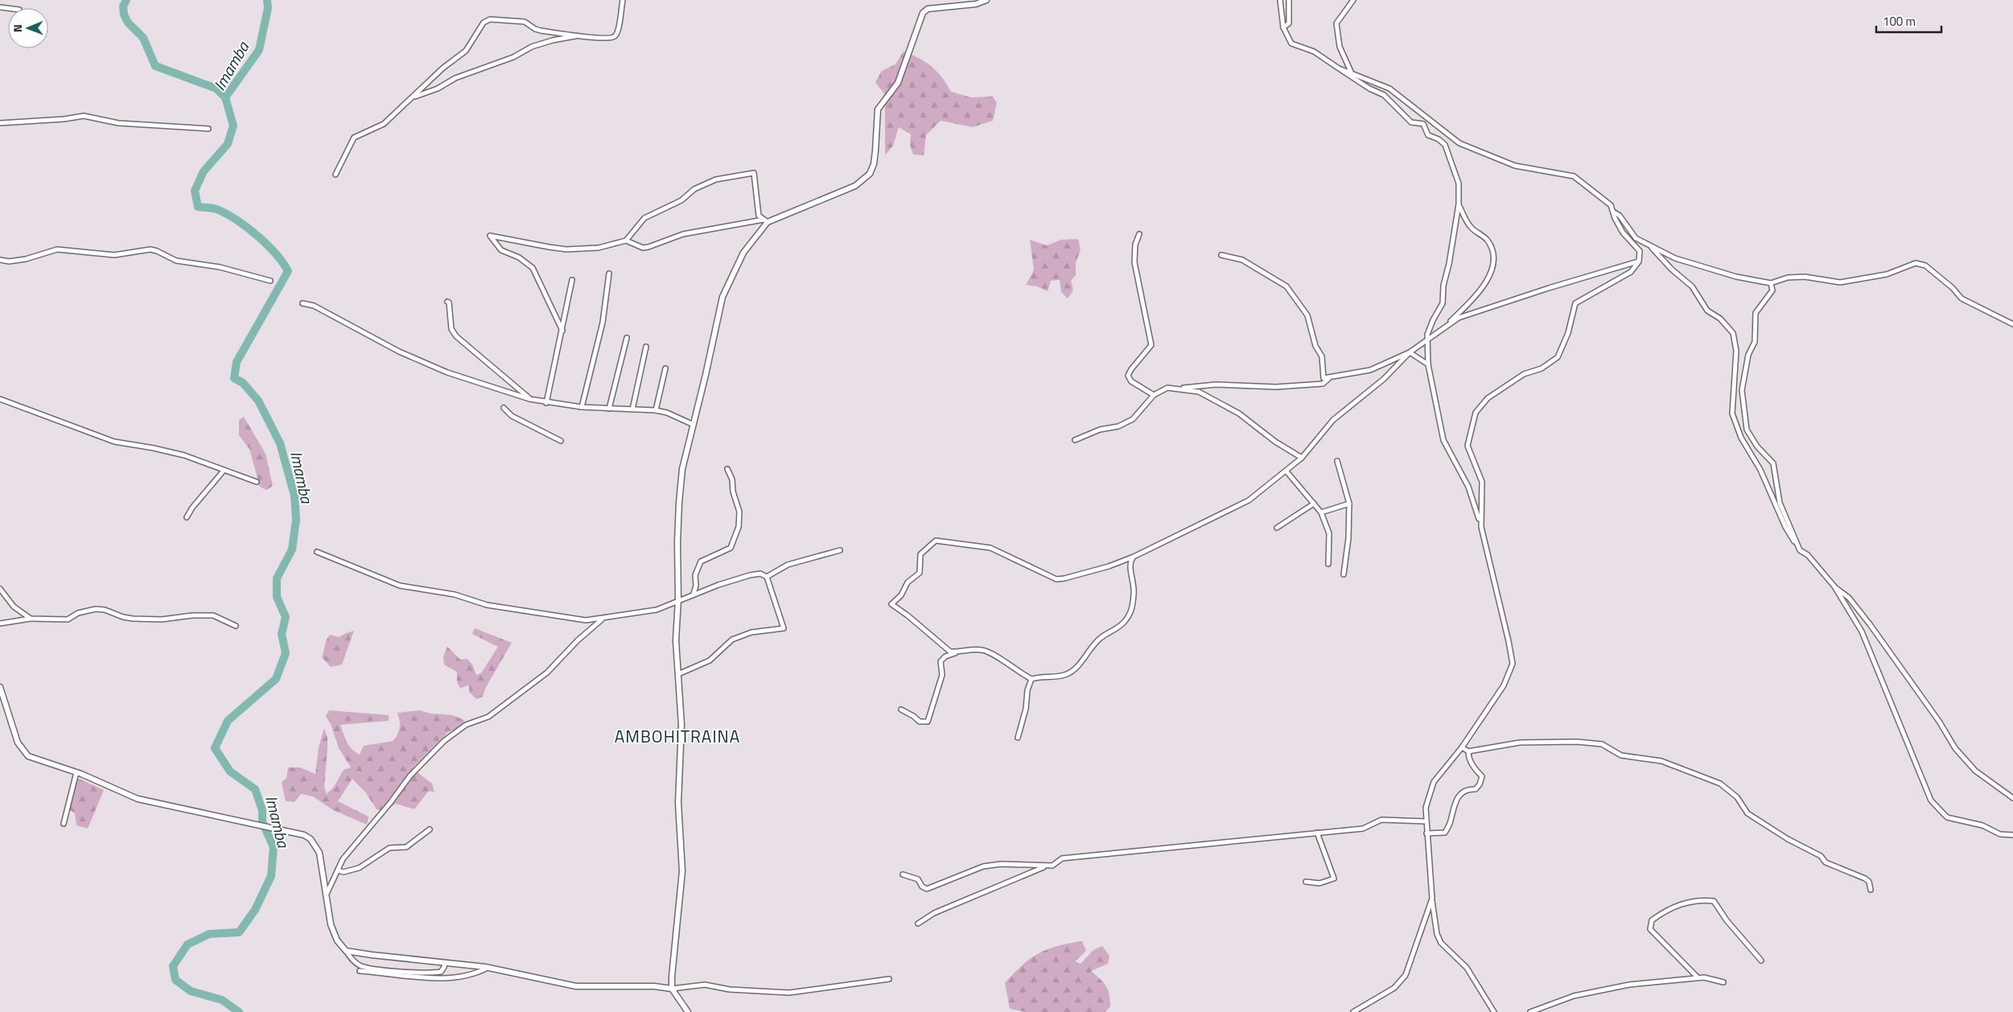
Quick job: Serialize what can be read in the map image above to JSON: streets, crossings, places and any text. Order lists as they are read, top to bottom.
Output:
{
  "districts": ["AMBOHITRAINA"],
  "water": ["Imamba"],
  "scale_bar": "100 m",
  "north": "left"
}
